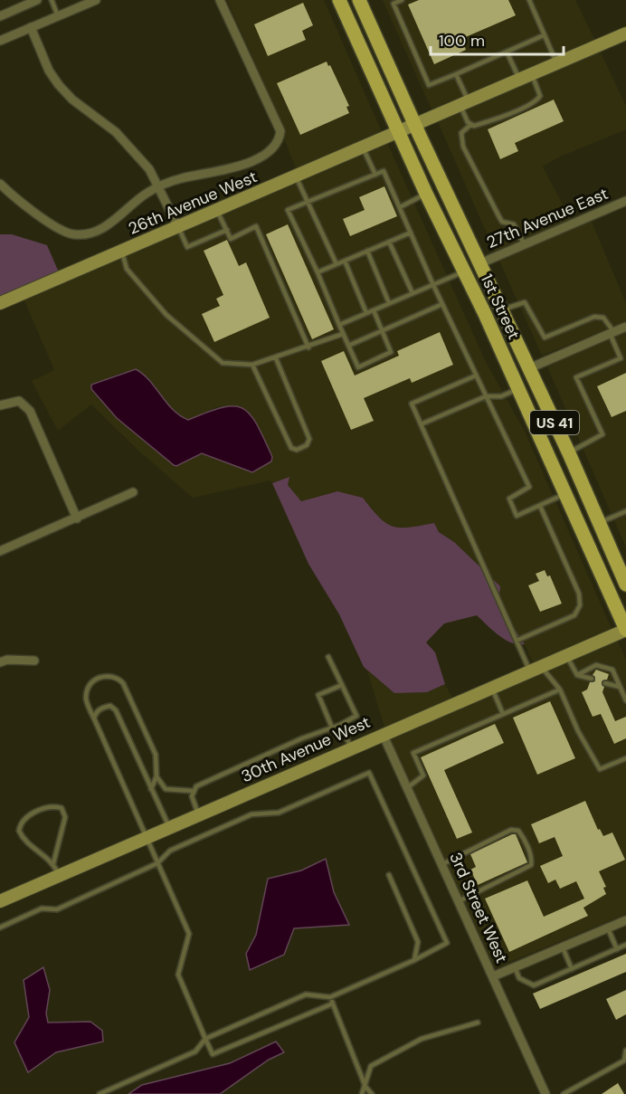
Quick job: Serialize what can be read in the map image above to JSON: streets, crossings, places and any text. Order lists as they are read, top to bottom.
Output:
{
  "streets": {
    "main road": ["1st Street", "US 41"],
    "street": [
      "26th Avenue West",
      "27th Avenue East",
      "30th Avenue West",
      "3rd Street West"
    ]
  },
  "crossings": [
    ["26th Avenue West", "1st Street"],
    ["27th Avenue East", "1st Street"],
    ["1st Street", "30th Avenue West"],
    ["30th Avenue West", "3rd Street West"]
  ],
  "scale_bar": "100 m"
}
